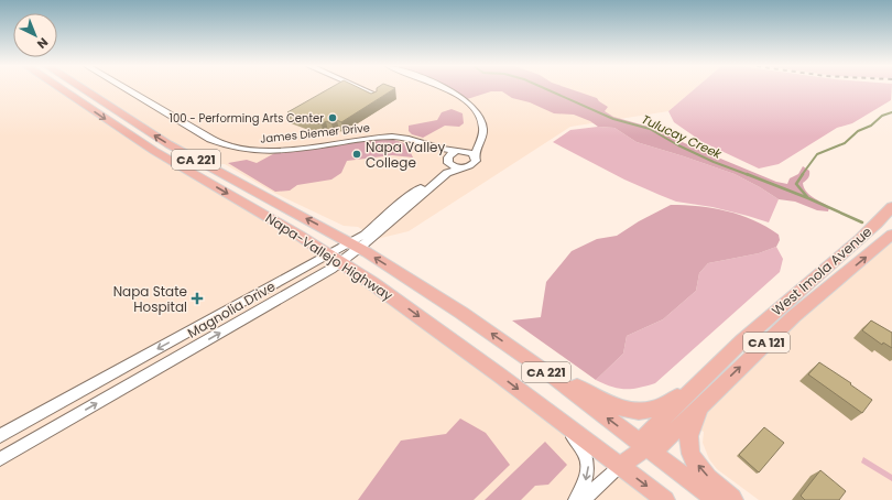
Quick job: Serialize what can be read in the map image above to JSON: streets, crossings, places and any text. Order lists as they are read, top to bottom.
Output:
{
  "streets": {
    "main road": [
      "CA 221",
      "Napa-Vallejo Highway",
      "West Imola Avenue",
      "CA 121"
    ],
    "street": ["James Diemer Drive", "Magnolia Drive"]
  },
  "crossings": [
    ["James Diemer Drive", "Magnolia Drive"],
    ["CA 221", "Napa-Vallejo Highway"],
    ["CA 221", "West Imola Avenue"],
    ["Napa-Vallejo Highway", "West Imola Avenue"],
    ["Napa-Vallejo Highway", "Magnolia Drive"],
    ["West Imola Avenue", "CA 121"]
  ],
  "water": ["Tulucay Creek"],
  "places": {
    "other": ["100 - Performing Arts Center", "Napa Valley College"],
    "health": ["Napa State Hospital"]
  },
  "north": "bottom right"
}
